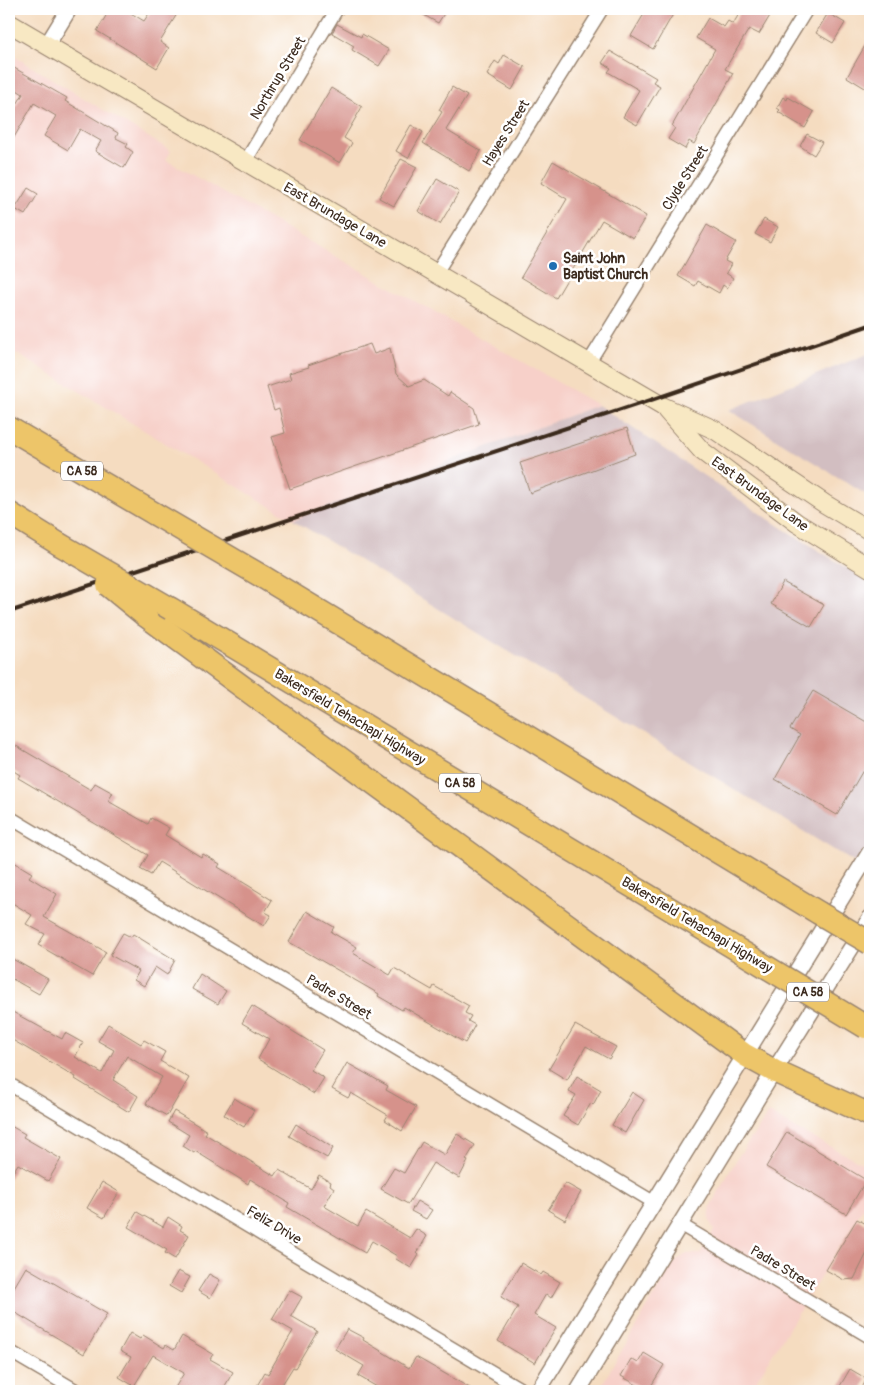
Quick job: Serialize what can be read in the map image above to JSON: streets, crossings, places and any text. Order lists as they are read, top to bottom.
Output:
{
  "streets": {
    "highway": ["CA 58", "Bakersfield Tehachapi Highway"],
    "main road": ["East Brundage Lane"],
    "street": [
      "Northrup Street",
      "Hayes Street",
      "Clyde Street",
      "Padre Street",
      "Feliz Drive"
    ]
  },
  "crossings": [
    ["Northrup Street", "East Brundage Lane"],
    ["Hayes Street", "East Brundage Lane"],
    ["Clyde Street", "East Brundage Lane"]
  ],
  "places": ["Saint John Baptist Church"]
}
